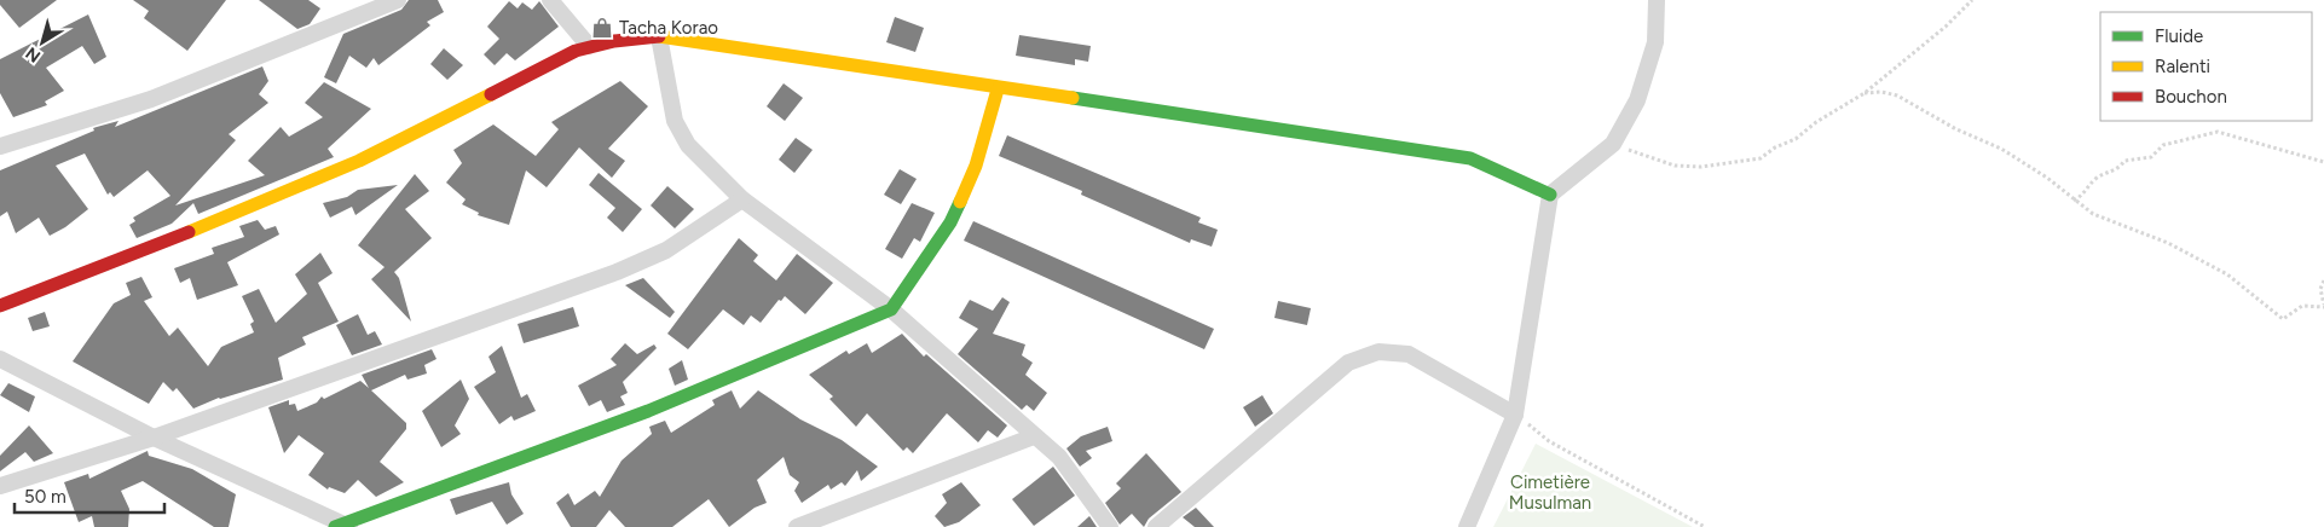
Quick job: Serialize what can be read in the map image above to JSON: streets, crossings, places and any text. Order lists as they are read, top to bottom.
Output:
{
  "parks": ["Cimetière Musulman"],
  "places": {
    "shop": ["Tacha Korao"]
  },
  "legend": ["Fluide", "Ralenti", "Bouchon"],
  "scale_bar": "50 m",
  "north": "bottom left"
}
